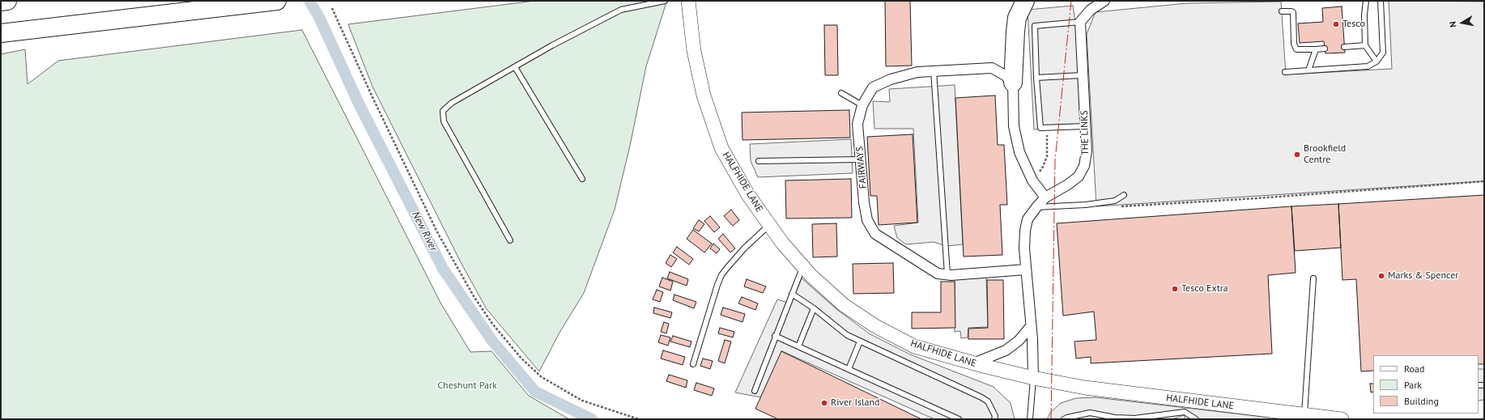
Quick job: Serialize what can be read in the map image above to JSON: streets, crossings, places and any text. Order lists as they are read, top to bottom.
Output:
{
  "streets": {
    "main road": ["HALFHIDE LANE"],
    "street": ["THE LINKS", "FAIRWAYS"]
  },
  "crossings": [
    ["THE LINKS", "FAIRWAYS"],
    ["THE LINKS", "HALFHIDE LANE"]
  ],
  "water": ["New River"],
  "parks": ["Cheshunt Park"],
  "places": [
    "Tesco",
    "Brookfield Centre",
    "Marks & Spencer",
    "Tesco Extra",
    "River Island"
  ],
  "legend": ["Road", "Park", "Building"],
  "north": "left"
}
